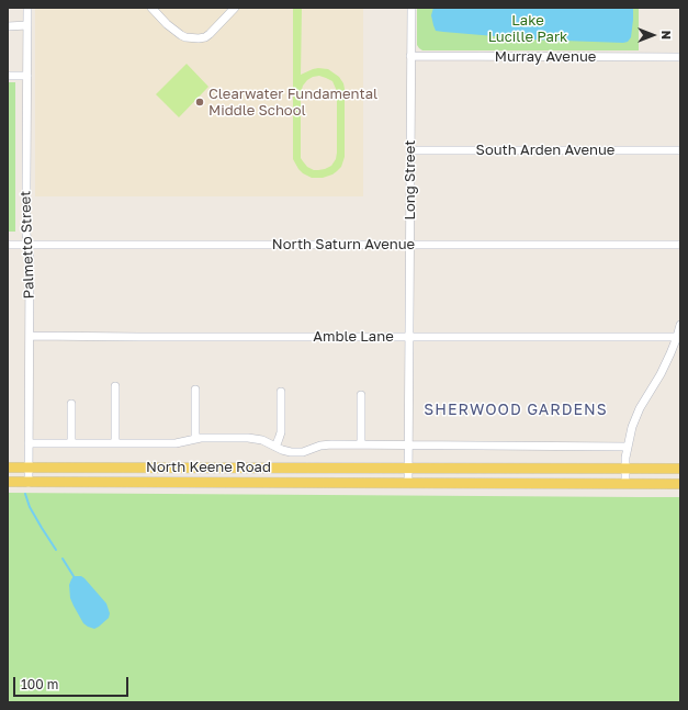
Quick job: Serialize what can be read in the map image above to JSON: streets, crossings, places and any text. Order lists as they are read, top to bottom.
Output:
{
  "streets": {
    "main road": ["North Keene Road"],
    "street": [
      "Murray Avenue",
      "South Arden Avenue",
      "Long Street",
      "Palmetto Street",
      "North Saturn Avenue",
      "Amble Lane"
    ]
  },
  "crossings": [
    ["Murray Avenue", "Long Street"],
    ["South Arden Avenue", "Long Street"],
    ["Long Street", "North Saturn Avenue"],
    ["Long Street", "Amble Lane"],
    ["Long Street", "North Keene Road"],
    ["Palmetto Street", "North Saturn Avenue"],
    ["Palmetto Street", "Amble Lane"],
    ["Palmetto Street", "North Keene Road"]
  ],
  "districts": ["SHERWOOD GARDENS"],
  "parks": ["Lake Lucille Park"],
  "places": ["Clearwater Fundamental Middle School"],
  "scale_bar": "100 m",
  "north": "right"
}
